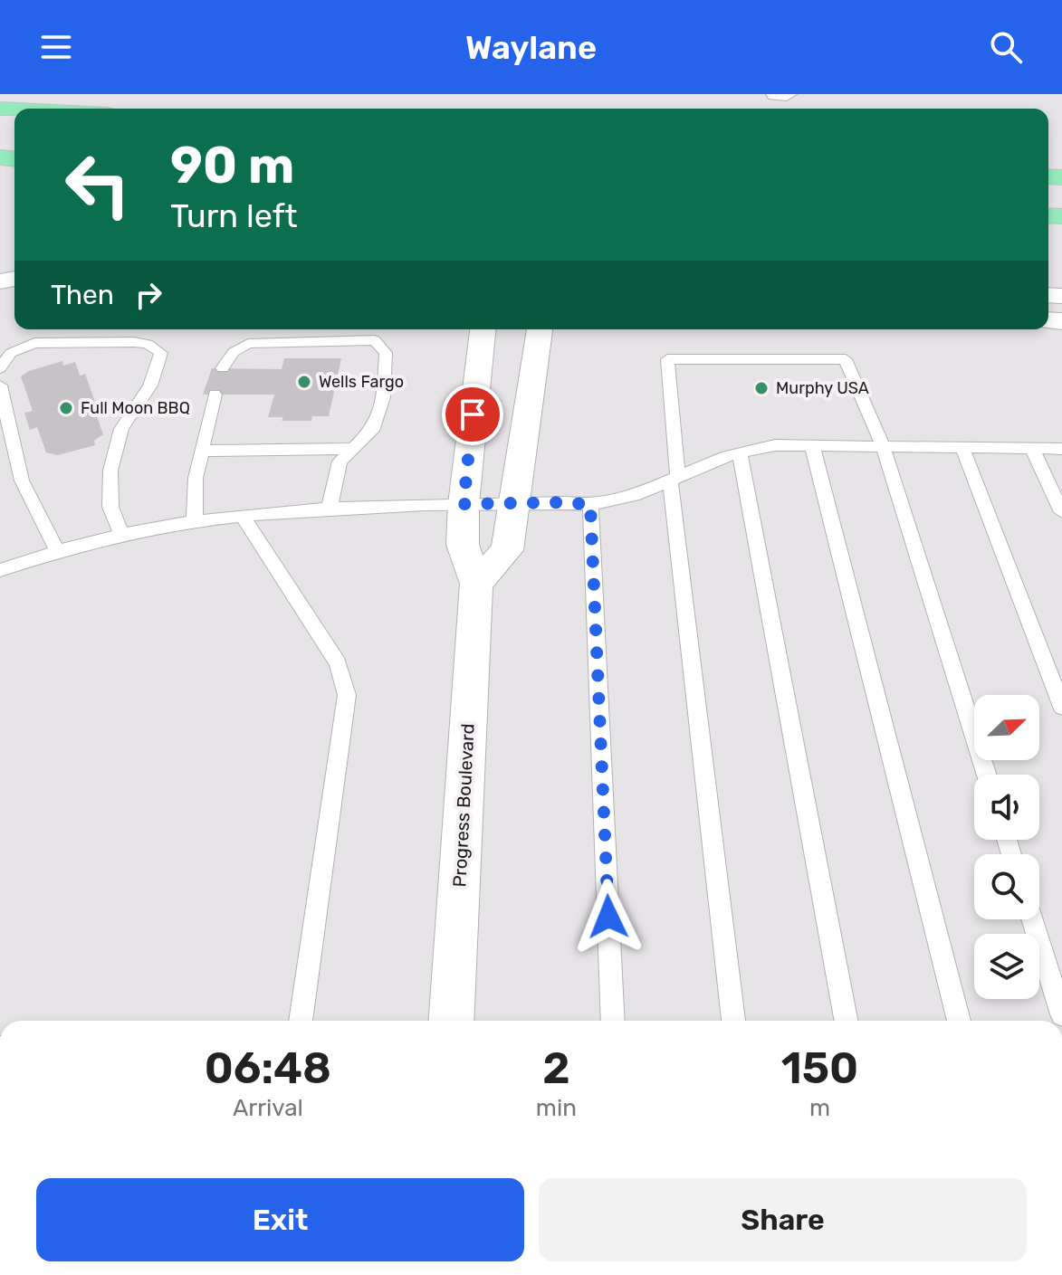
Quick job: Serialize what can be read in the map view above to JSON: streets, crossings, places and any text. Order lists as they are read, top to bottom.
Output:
{
  "streets": {
    "street": ["Progress Boulevard"]
  },
  "places": ["Wells Fargo", "Murphy USA", "Full Moon BBQ"],
  "north": "top right",
  "page": {
    "header": "Waylane",
    "turn": ["90 m", "Turn left"],
    "then": "Then",
    "eta": [
      "06:48",
      "Arrival",
      "2",
      "min",
      "150",
      "m"
    ],
    "buttons": ["Exit", "Share"]
  }
}
